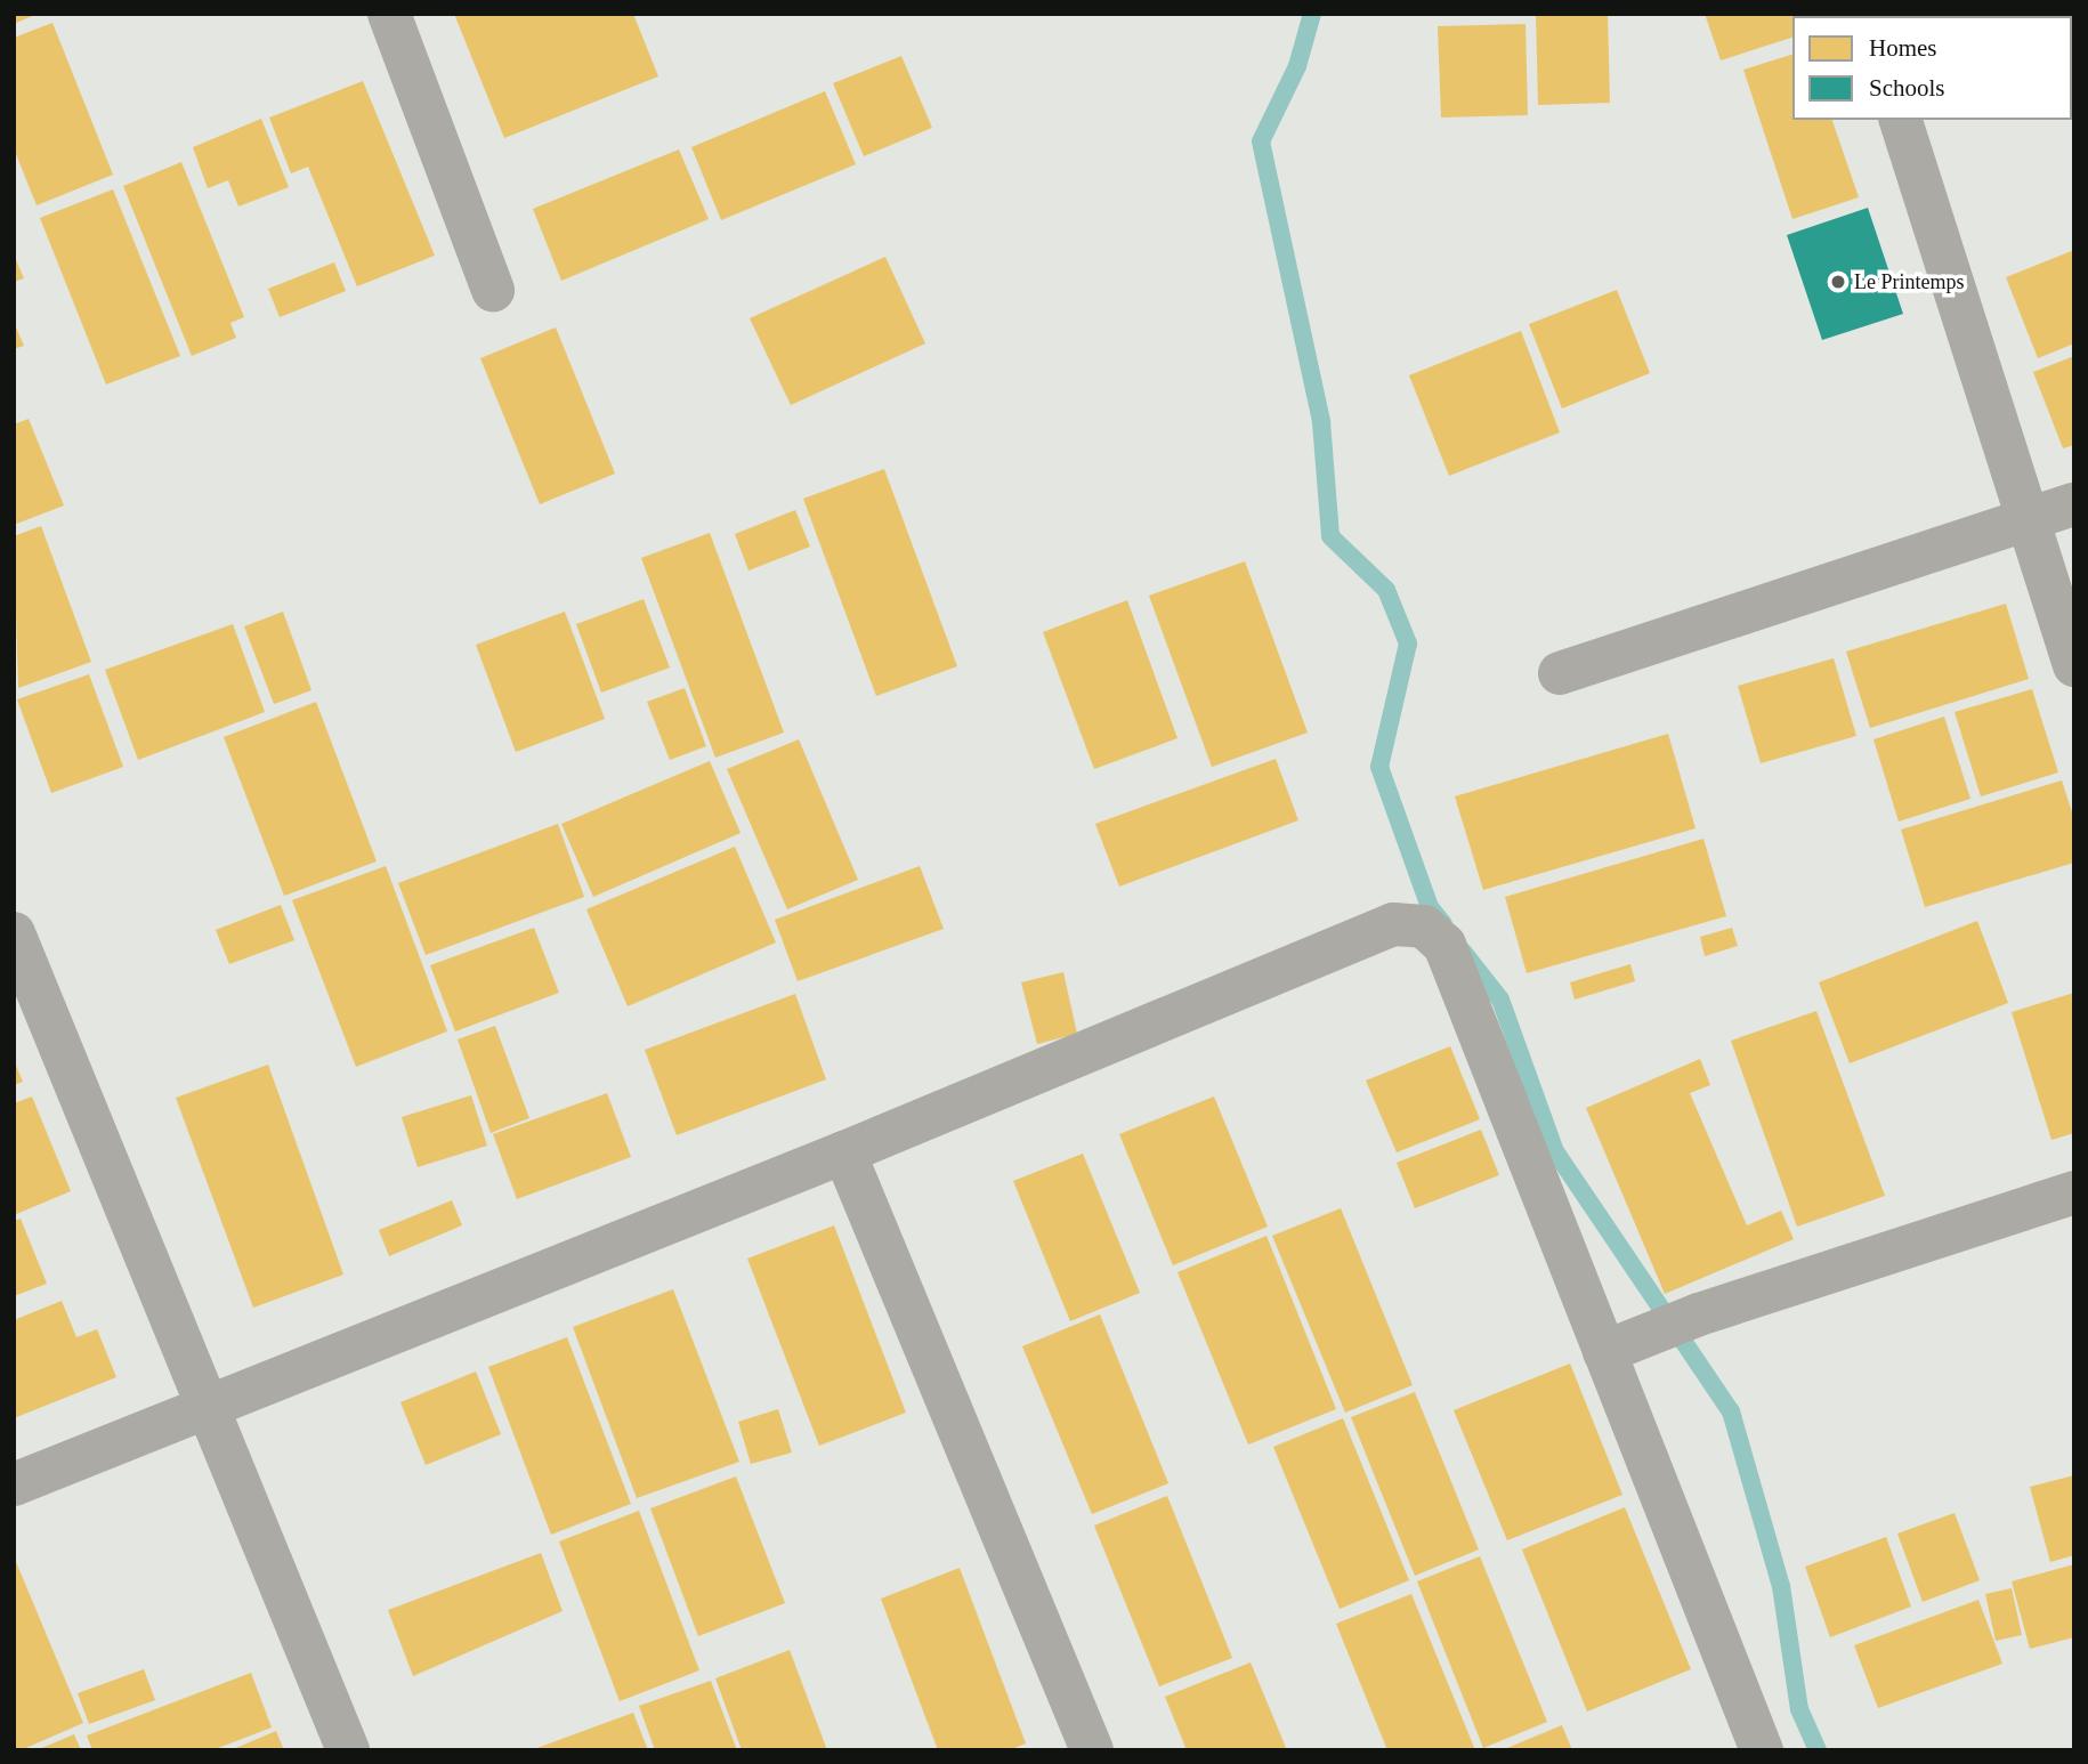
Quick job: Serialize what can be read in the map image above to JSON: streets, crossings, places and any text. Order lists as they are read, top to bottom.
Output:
{
  "places": ["Le Printemps"],
  "legend": ["Homes", "Schools"]
}
